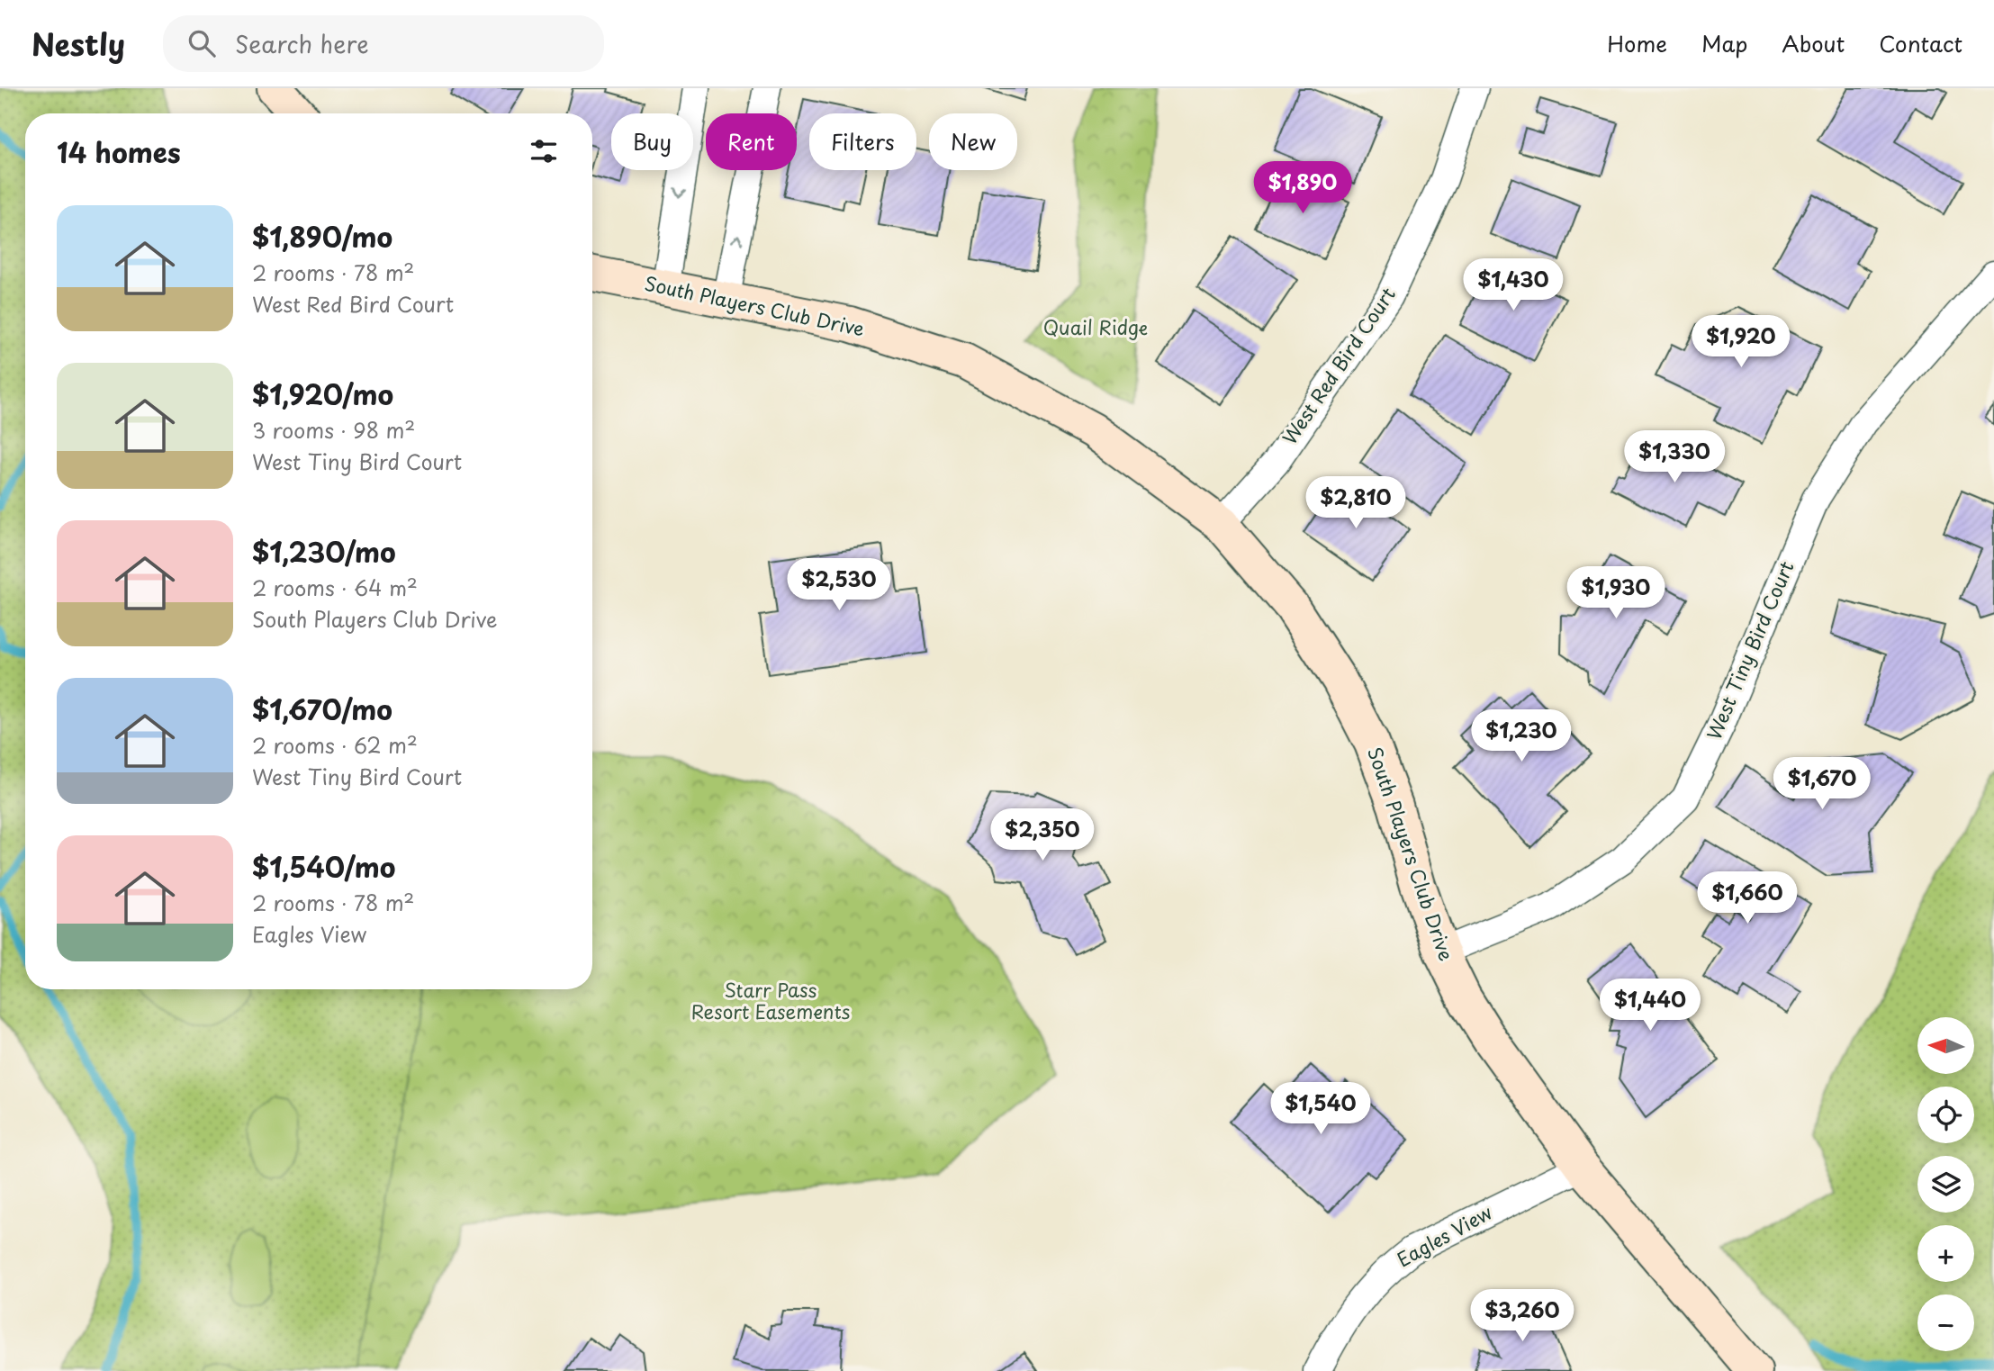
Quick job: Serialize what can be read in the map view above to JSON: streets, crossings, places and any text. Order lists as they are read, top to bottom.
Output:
{
  "streets": {
    "street": [
      "South Players Club Drive",
      "West Red Bird Court",
      "West Tiny Bird Court",
      "Eagles View"
    ]
  },
  "crossings": [
    ["South Players Club Drive", "West Red Bird Court"],
    ["South Players Club Drive", "West Tiny Bird Court"],
    ["South Players Club Drive", "Eagles View"]
  ],
  "parks": ["Quail Ridge", "Starr Pass Resort Easements"],
  "north": "left",
  "page": {
    "header": "Nestly",
    "search": "Search here",
    "nav": [
      "Home",
      "Map",
      "About",
      "Contact"
    ],
    "chip": [
      "Buy",
      "Rent",
      "Filters",
      "New"
    ],
    "heading": "14 homes",
    "price": [
      "$1,890",
      "$1,430",
      "$1,920",
      "$1,330",
      "$2,810",
      "$2,530",
      "$1,930",
      "$1,230",
      "$1,670",
      "$2,350",
      "$1,660",
      "$1,440",
      "$1,540",
      "$3,260"
    ],
    "list": [
      {
        "name": "$1,890/mo",
        "note": "2 rooms · 78 m² · West Red Bird Court"
      },
      {
        "name": "$1,920/mo",
        "note": "3 rooms · 98 m² · West Tiny Bird Court"
      },
      {
        "name": "$1,230/mo",
        "note": "2 rooms · 64 m² · South Players Club Drive"
      },
      {
        "name": "$1,670/mo",
        "note": "2 rooms · 62 m² · West Tiny Bird Court"
      },
      {
        "name": "$1,540/mo",
        "note": "2 rooms · 78 m² · Eagles View"
      }
    ],
    "map_buttons": ["+", "−"]
  }
}
